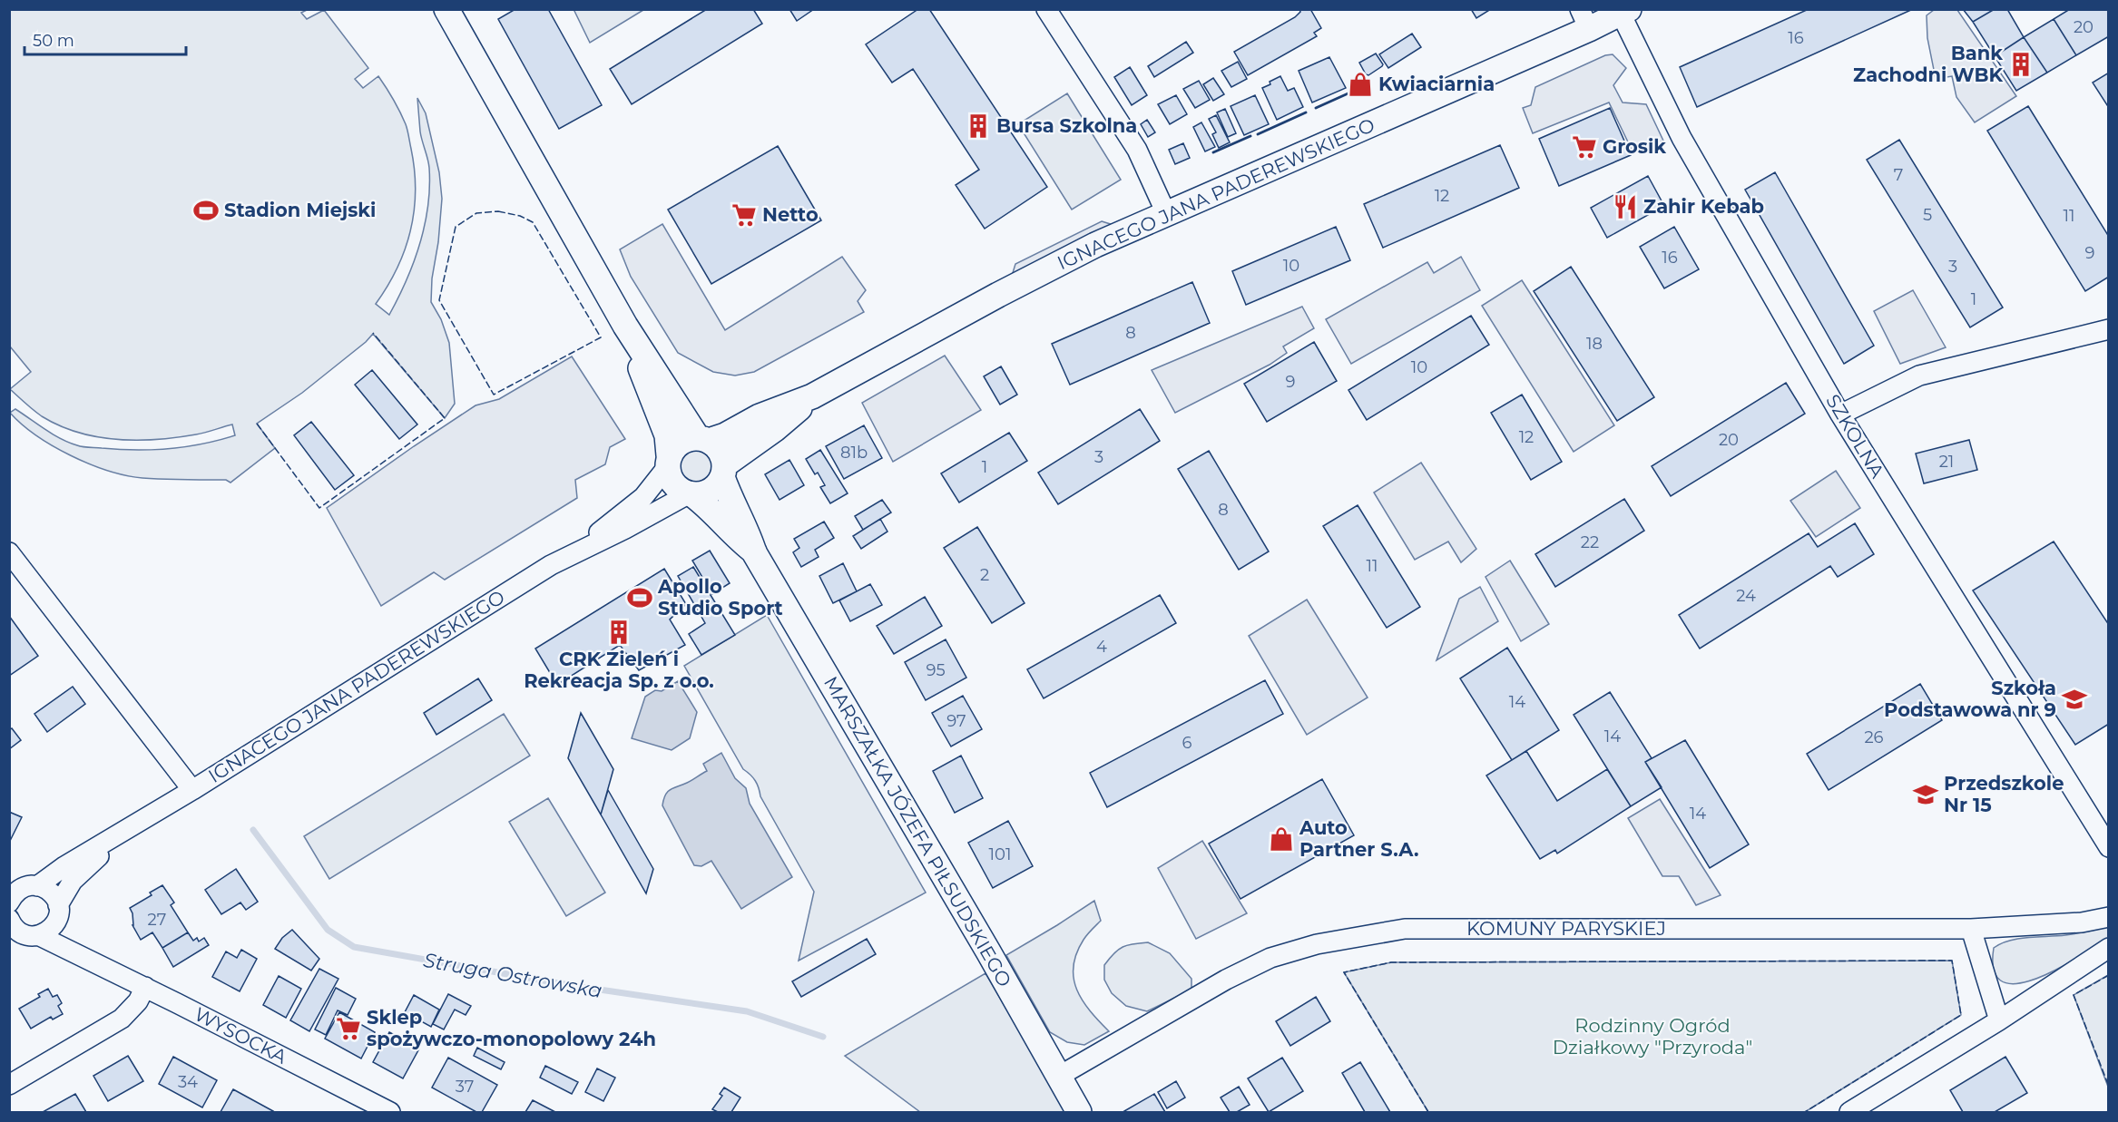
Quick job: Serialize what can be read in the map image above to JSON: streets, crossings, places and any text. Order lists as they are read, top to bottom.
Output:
{
  "streets": {
    "street": [
      "IGNACEGO JANA PADEREWSKIEGO",
      "SZKOLNA",
      "MARSZAŁKA JÓZEFA PIŁSUDSKIEGO",
      "KOMUNY PARYSKIEJ",
      "WYSOCKA"
    ]
  },
  "crossings": [
    ["IGNACEGO JANA PADEREWSKIEGO", "SZKOLNA"],
    ["IGNACEGO JANA PADEREWSKIEGO", "WYSOCKA"],
    ["MARSZAŁKA JÓZEFA PIŁSUDSKIEGO", "KOMUNY PARYSKIEJ"]
  ],
  "water": ["Struga Ostrowska"],
  "parks": ["Rodzinny Ogród Działkowy \"Przyroda\""],
  "places": {
    "building": ["Bank Zachodni WBK", "Bursa Szkolna", "CRK Zieleń i Rekreacja Sp. z o.o."],
    "shop": ["Kwiaciarnia", "Auto Partner S.A."],
    "supermarket": ["Grosik", "Netto", "Sklep spożywczo-monopolowy 24h"],
    "restaurant": ["Zahir Kebab"],
    "sports": ["Stadion Miejski", "Apollo Studio Sport"],
    "school or university": ["Szkoła Podstawowa nr 9", "Przedszkole Nr 15"]
  },
  "house_numbers": [
    "20",
    "16",
    "7",
    "12",
    "5",
    "11",
    "9",
    "16",
    "10",
    "3",
    "1",
    "8",
    "18",
    "10",
    "9",
    "12",
    "20",
    "81b",
    "3",
    "21",
    "1",
    "8",
    "22",
    "11",
    "2",
    "24",
    "4",
    "95",
    "14",
    "97",
    "14",
    "26",
    "6",
    "14",
    "101",
    "27",
    "34",
    "37"
  ],
  "scale_bar": "50 m"
}
